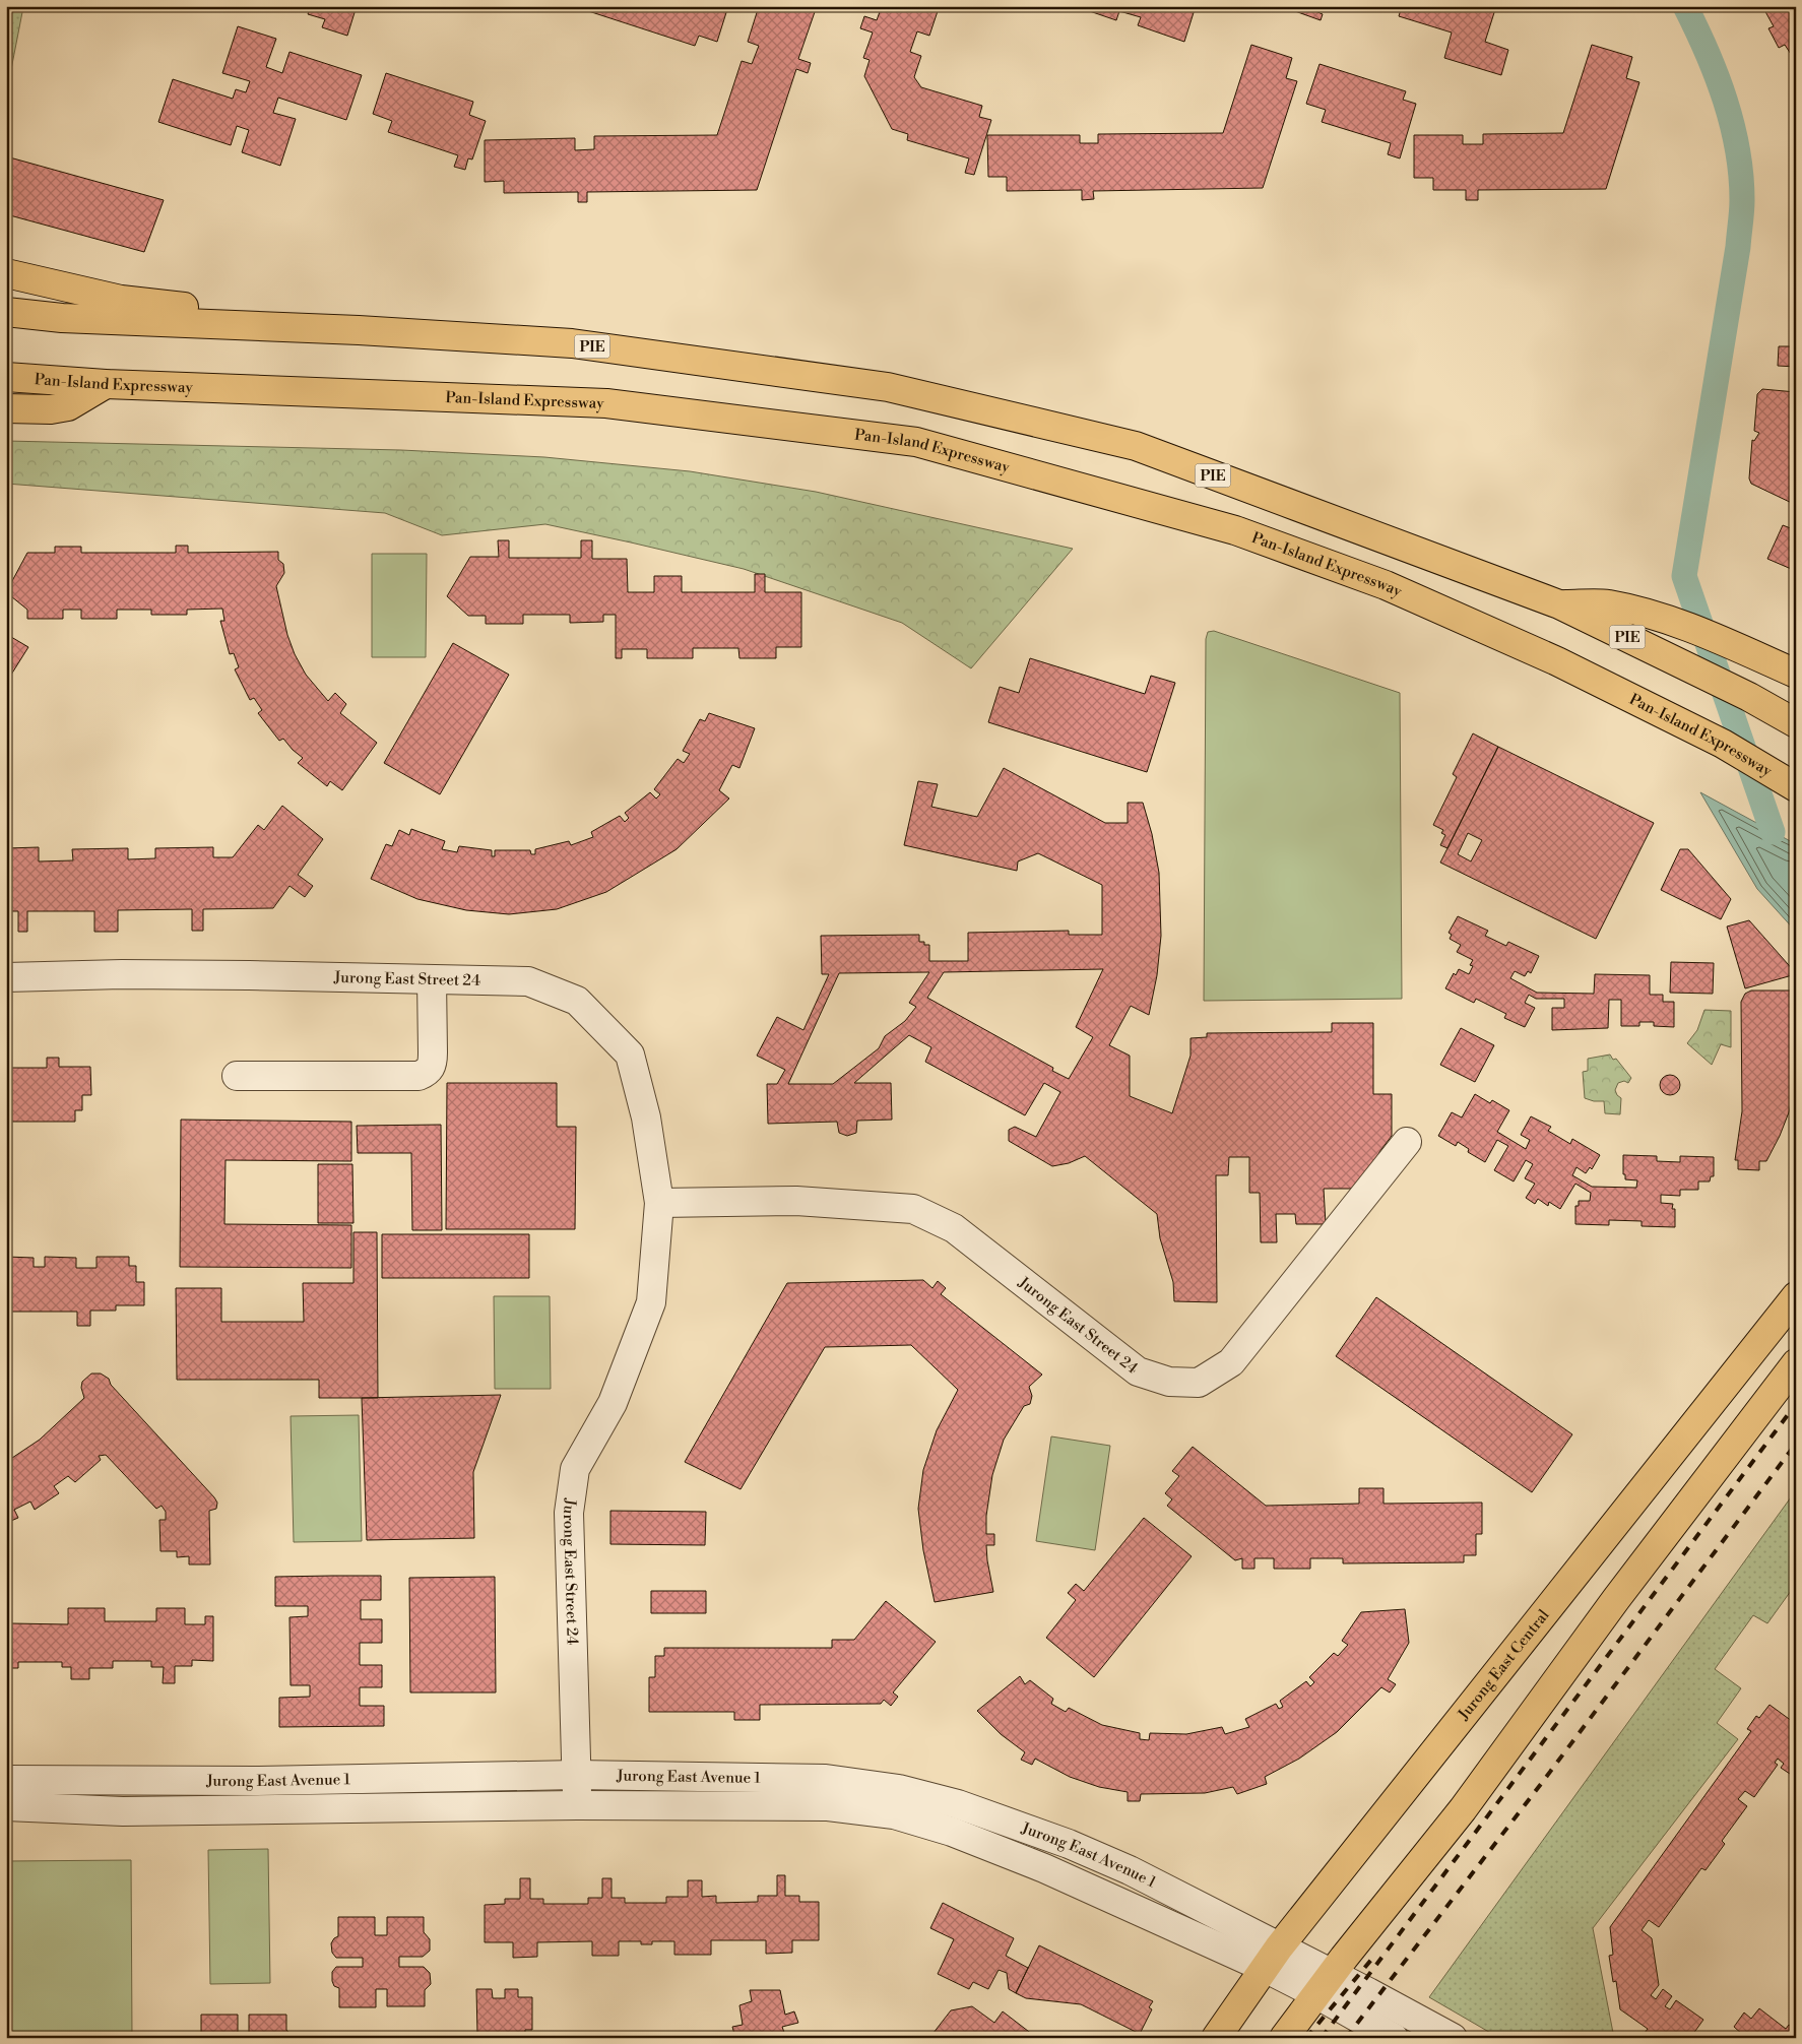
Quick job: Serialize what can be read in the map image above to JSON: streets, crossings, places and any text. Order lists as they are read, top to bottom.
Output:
{
  "streets": {
    "main road": ["PIE", "Pan-Island Expressway", "Jurong East Central"],
    "street": ["Jurong East Street 24", "Jurong East Avenue 1"]
  },
  "crossings": [
    ["Jurong East Street 24", "Jurong East Avenue 1"],
    ["Jurong East Central", "Jurong East Avenue 1"]
  ]
}
